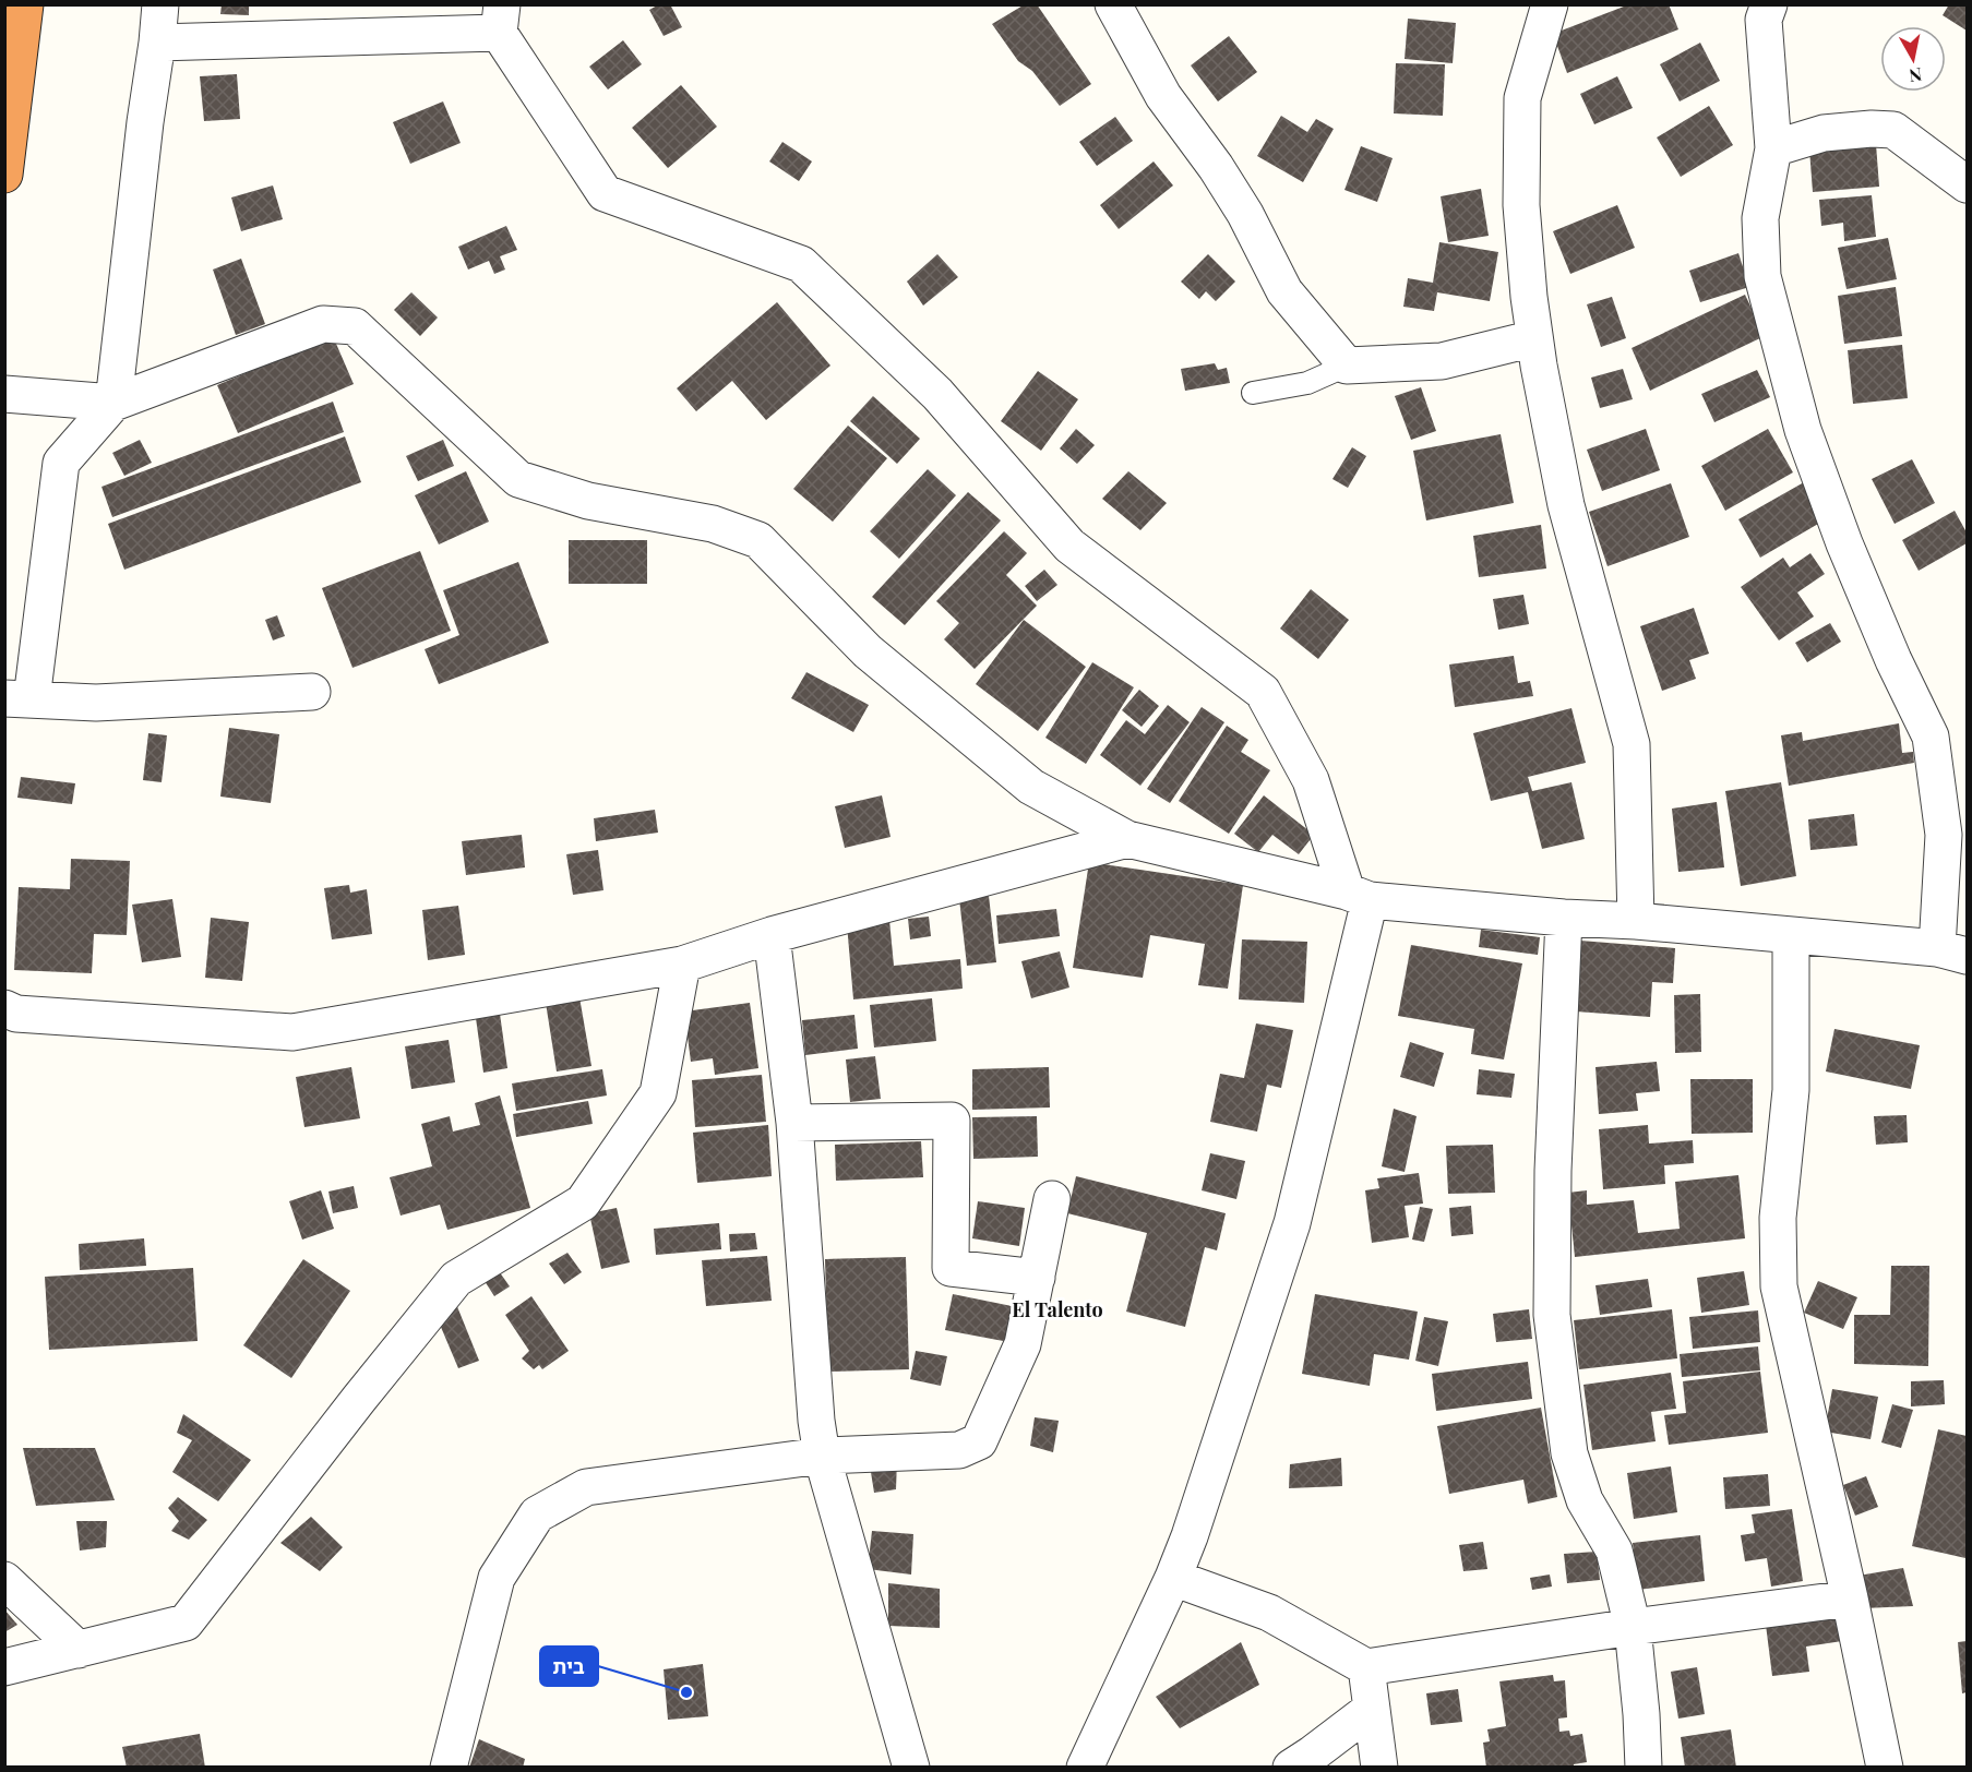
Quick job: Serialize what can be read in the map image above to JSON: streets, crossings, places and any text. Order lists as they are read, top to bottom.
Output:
{
  "districts": ["El Talento"],
  "places": ["בית"],
  "north": "bottom"
}
